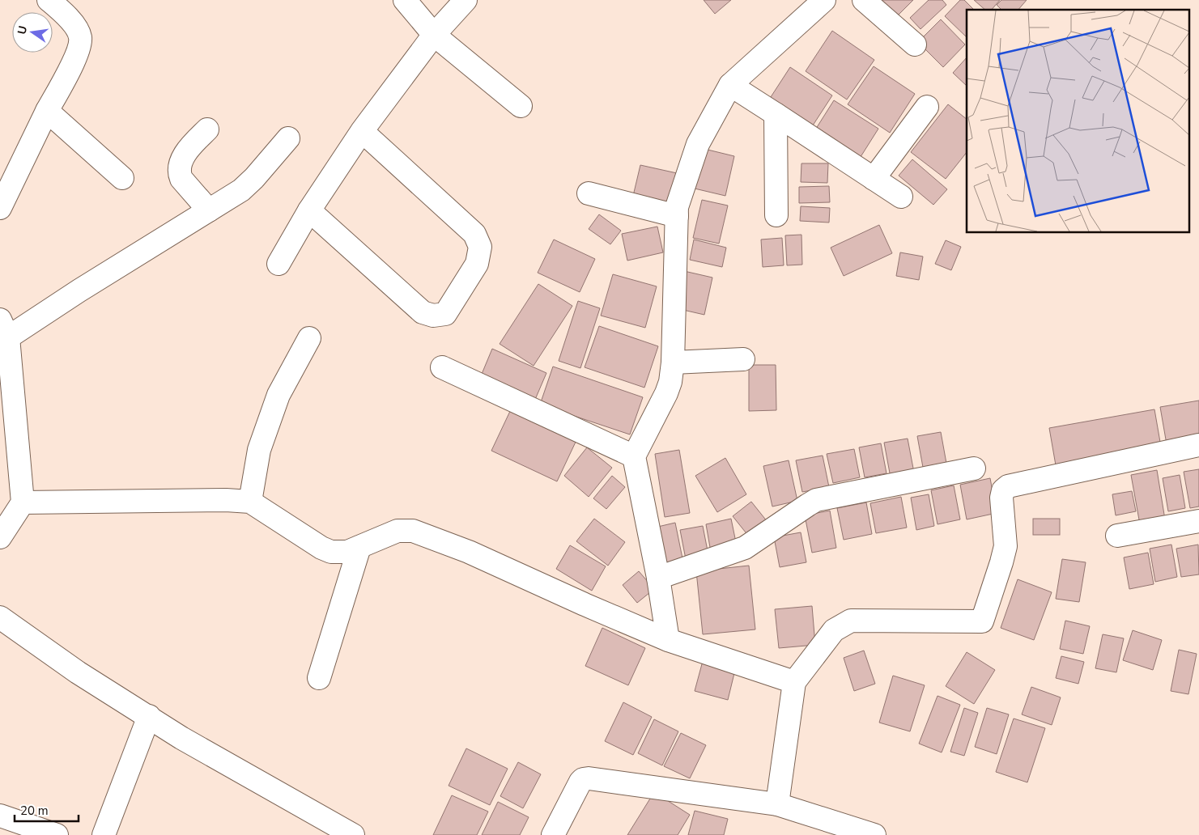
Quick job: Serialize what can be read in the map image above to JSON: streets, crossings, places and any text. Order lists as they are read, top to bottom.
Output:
{
  "scale_bar": "20 m",
  "north": "left"
}
